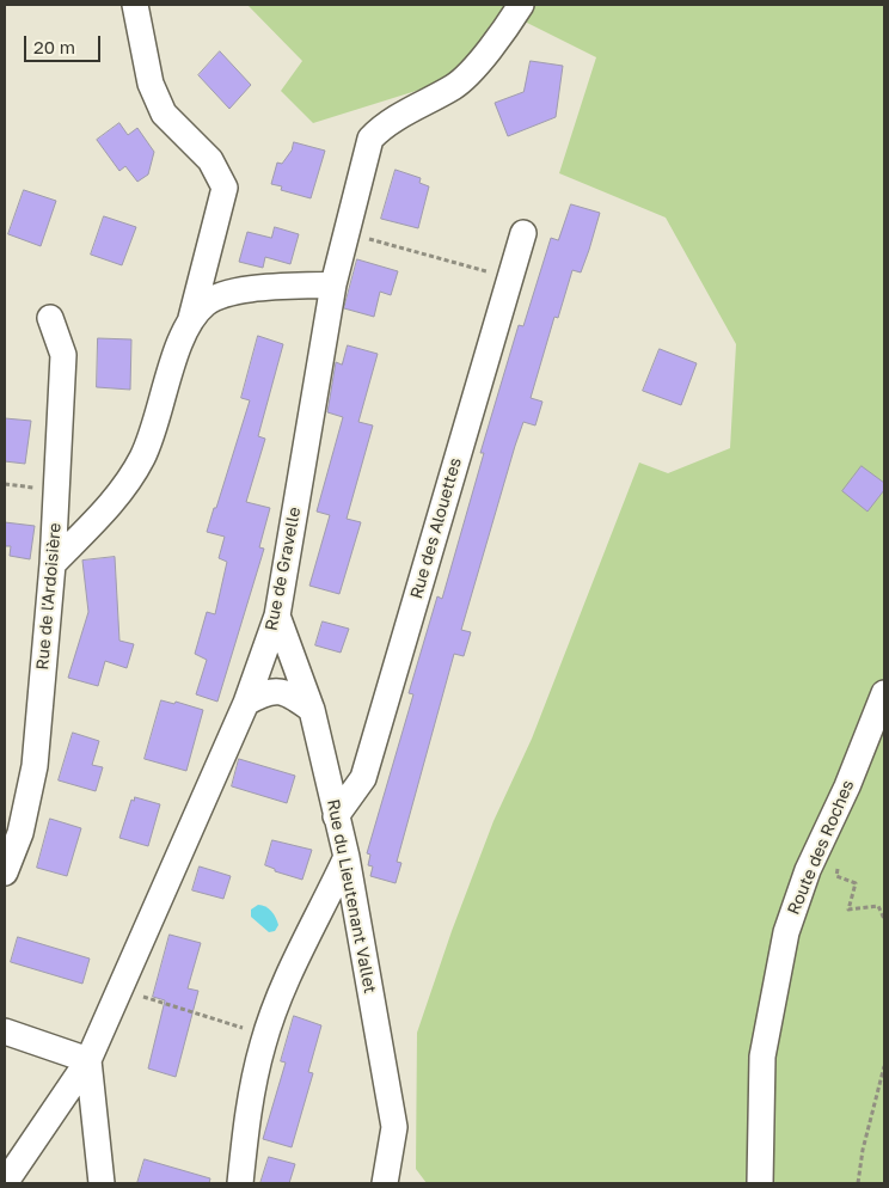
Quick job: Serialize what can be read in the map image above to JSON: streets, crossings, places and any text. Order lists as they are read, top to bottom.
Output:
{
  "streets": {
    "street": [
      "Rue des Alouettes",
      "Rue de Gravelle",
      "Rue de l'Ardoisière",
      "Route des Roches",
      "Rue du Lieutenant Vallet"
    ]
  },
  "crossings": [
    ["Rue des Alouettes", "Rue du Lieutenant Vallet"],
    ["Rue de Gravelle", "Rue du Lieutenant Vallet"]
  ],
  "scale_bar": "20 m"
}
